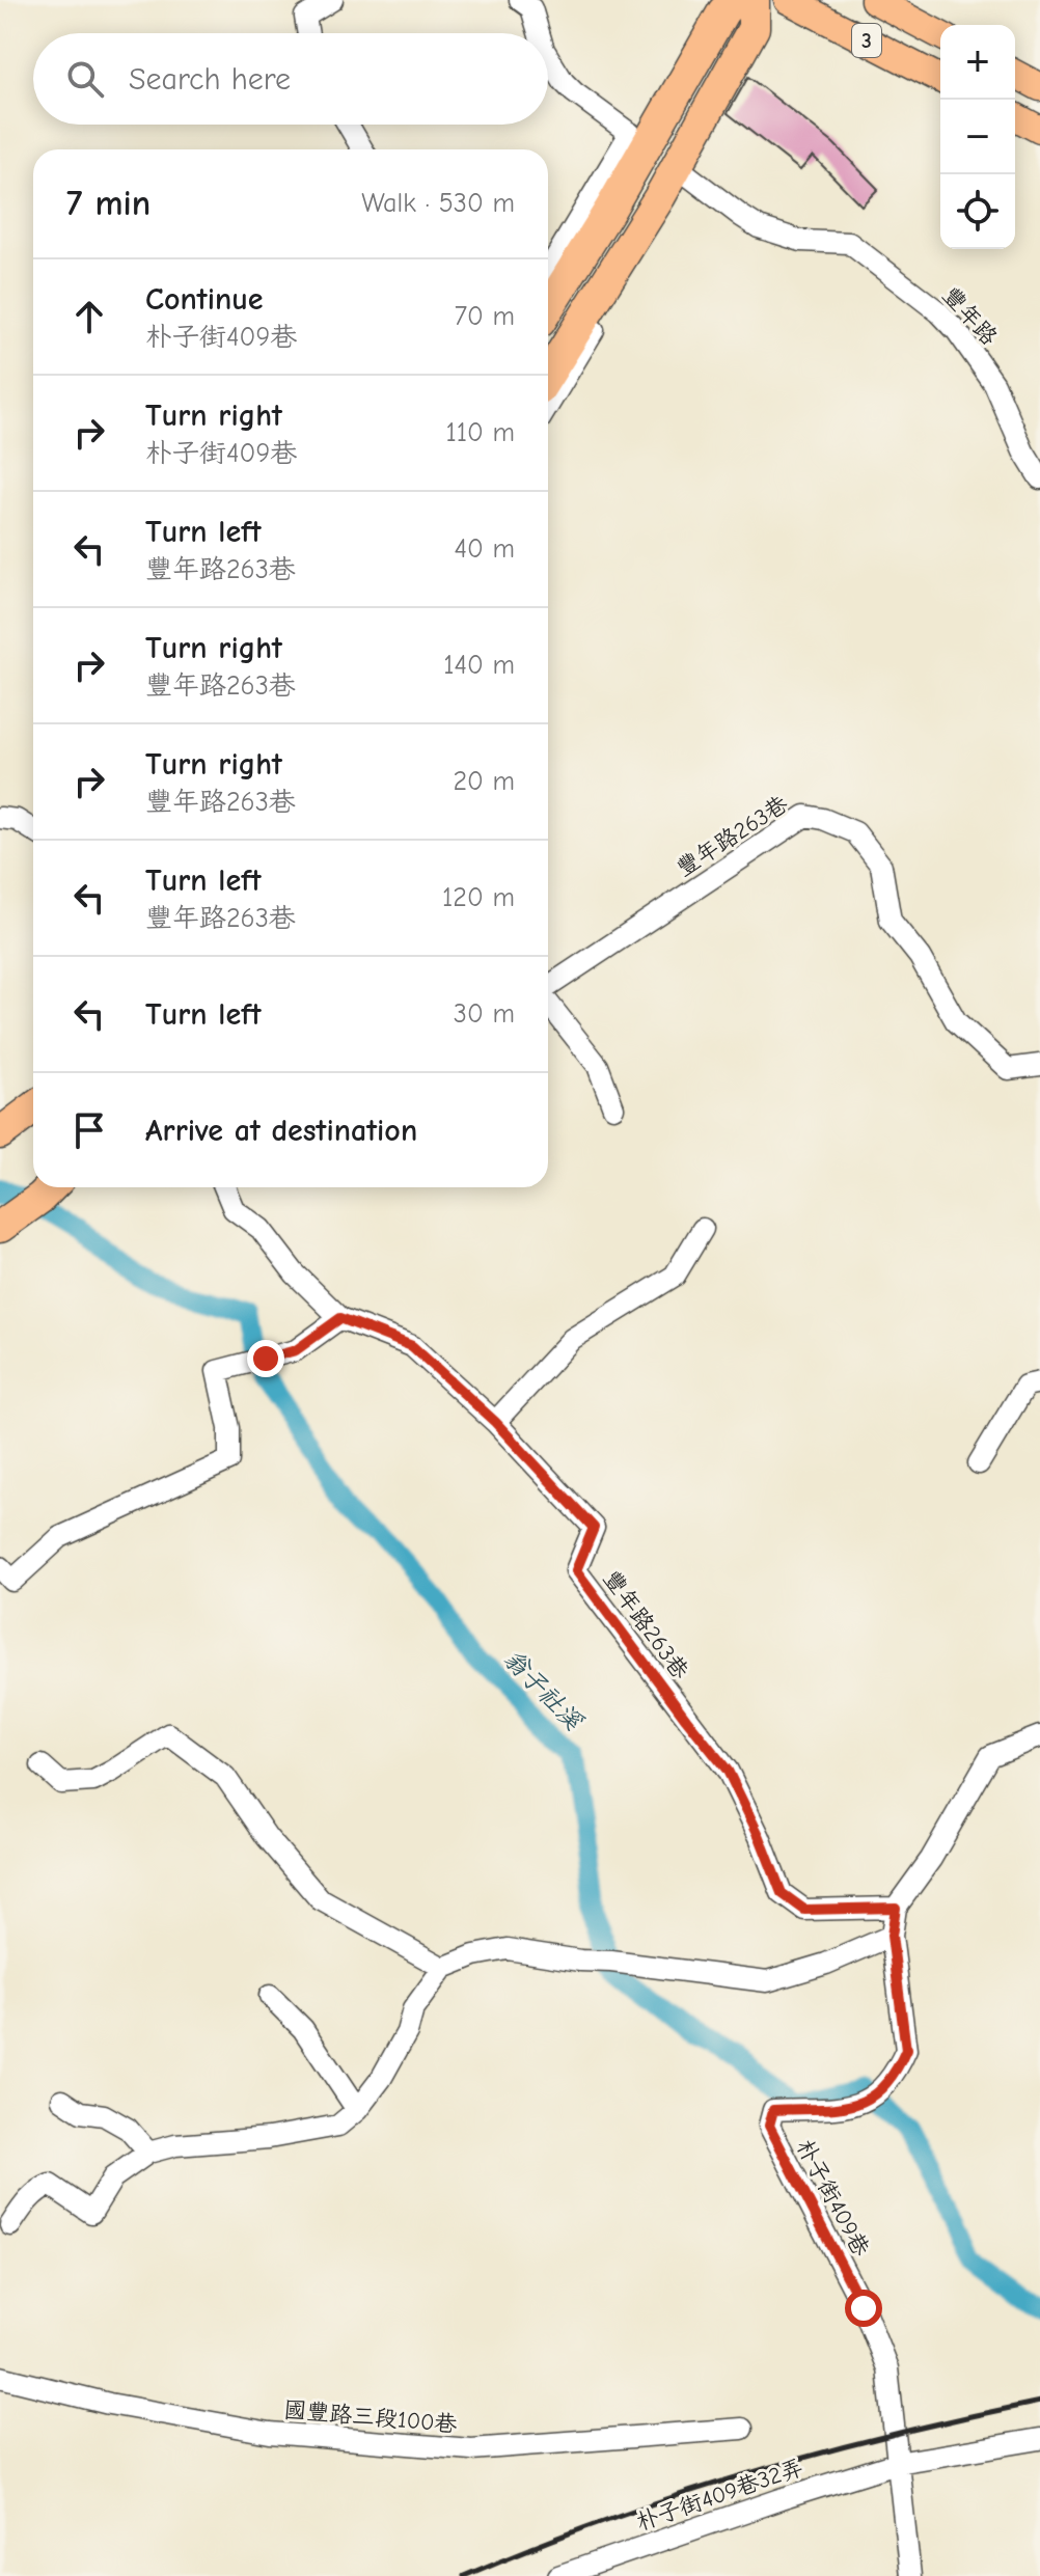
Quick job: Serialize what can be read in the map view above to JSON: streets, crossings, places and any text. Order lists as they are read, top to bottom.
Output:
{
  "streets": {
    "main road": ["3"],
    "street": [
      "豐年路",
      "豐年路263巷",
      "朴子街409巷",
      "國豐路三段100巷",
      "朴子街409巷32弄"
    ]
  },
  "crossings": [
    ["豐年路263巷", "朴子街409巷"],
    ["朴子街409巷", "朴子街409巷32弄"]
  ],
  "water": ["翁子社溪"],
  "page": {
    "map_buttons": ["+", "−"],
    "search": "Search here",
    "heading": ["7 min", "Walk · 530 m"],
    "list": [
      ["Continue", "朴子街409巷", "70 m"],
      ["Turn right", "朴子街409巷", "110 m"],
      ["Turn left", "豐年路263巷", "40 m"],
      ["Turn right", "豐年路263巷", "140 m"],
      ["Turn right", "豐年路263巷", "20 m"],
      ["Turn left", "豐年路263巷", "120 m"],
      ["Turn left", "30 m"],
      "Arrive at destination"
    ]
  }
}
